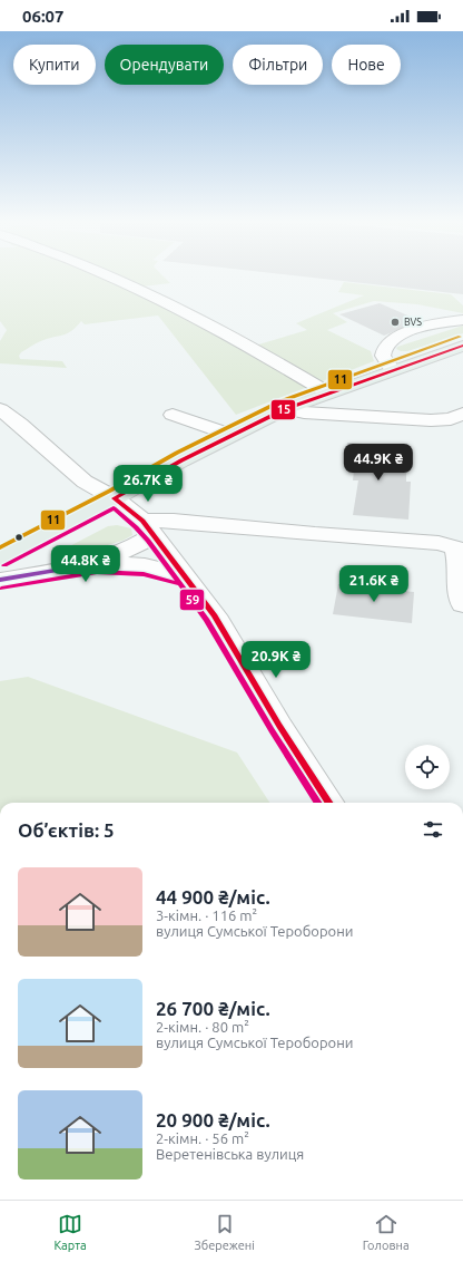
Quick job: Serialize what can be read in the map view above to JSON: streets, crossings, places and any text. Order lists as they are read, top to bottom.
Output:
{
  "places": ["BVS"],
  "lines": ["transit line 11", "transit line 15", "transit line 59"],
  "page": {
    "status": "06:07",
    "chip": [
      "Купити",
      "Орендувати",
      "Фільтри",
      "Нове"
    ],
    "price": [
      "44.9K ₴",
      "26.7K ₴",
      "44.8K ₴",
      "21.6K ₴",
      "20.9K ₴"
    ],
    "heading": "Об’єктів: 5",
    "list": [
      {
        "name": "44 900 ₴/міс.",
        "note": "3-кімн. · 116 m² · вулиця Сумської Тероборони"
      },
      {
        "name": "26 700 ₴/міс.",
        "note": "2-кімн. · 80 m² · вулиця Сумської Тероборони"
      },
      {
        "name": "20 900 ₴/міс.",
        "note": "2-кімн. · 56 m² · Веретенівська вулиця"
      }
    ],
    "tabs": ["Карта", "Збережені", "Головна"]
  }
}
